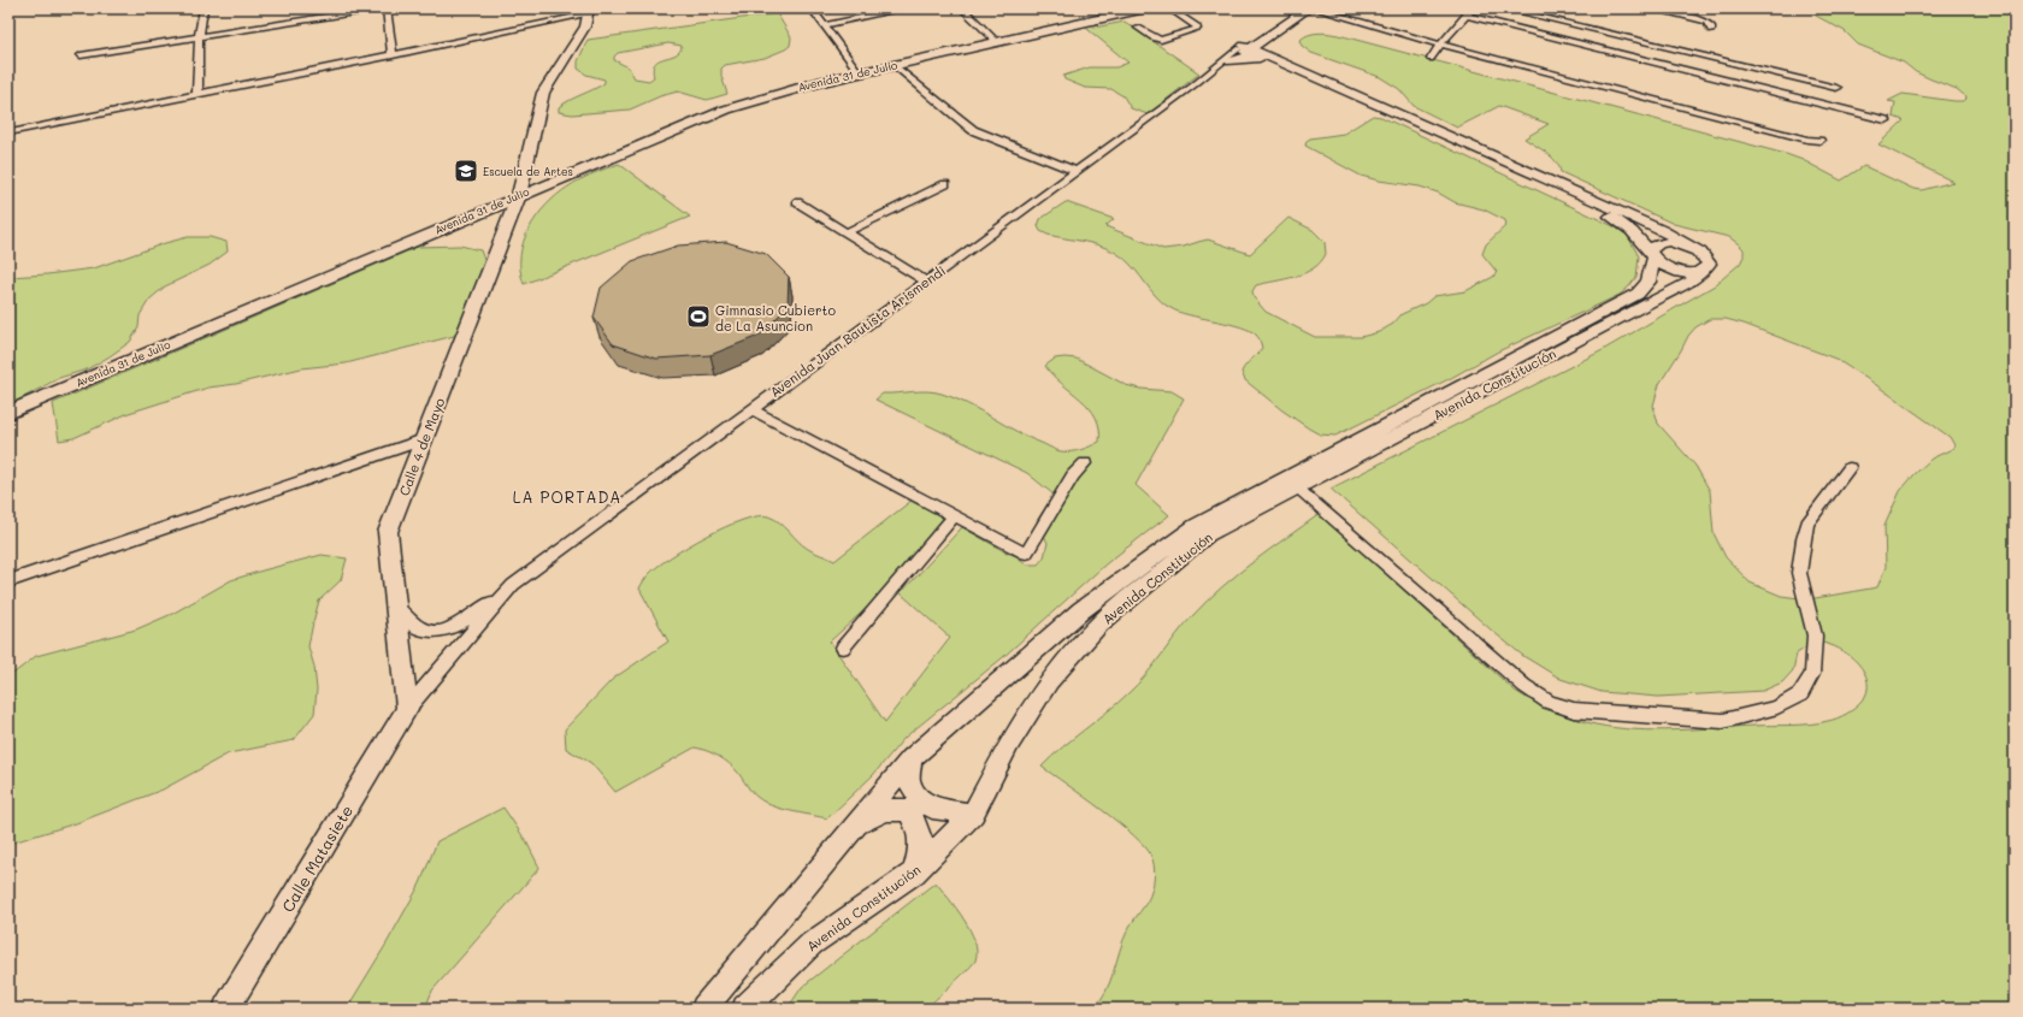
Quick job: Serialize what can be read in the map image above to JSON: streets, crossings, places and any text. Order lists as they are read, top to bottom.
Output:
{
  "streets": {
    "main road": ["Avenida 31 de Julio"],
    "street": [
      "Avenida Juan Bautista Arismendi",
      "Avenida Constitución",
      "Calle 4 de Mayo",
      "Calle Matasiete"
    ]
  },
  "crossings": [
    ["Avenida 31 de Julio", "Calle 4 de Mayo"],
    ["Avenida Juan Bautista Arismendi", "Calle 4 de Mayo"],
    ["Avenida Juan Bautista Arismendi", "Calle Matasiete"],
    ["Calle 4 de Mayo", "Calle Matasiete"]
  ],
  "districts": ["LA PORTADA"],
  "places": {
    "school or university": ["Escuela de Artes"],
    "sports": ["Gimnasio Cubierto de La Asuncion"]
  }
}
